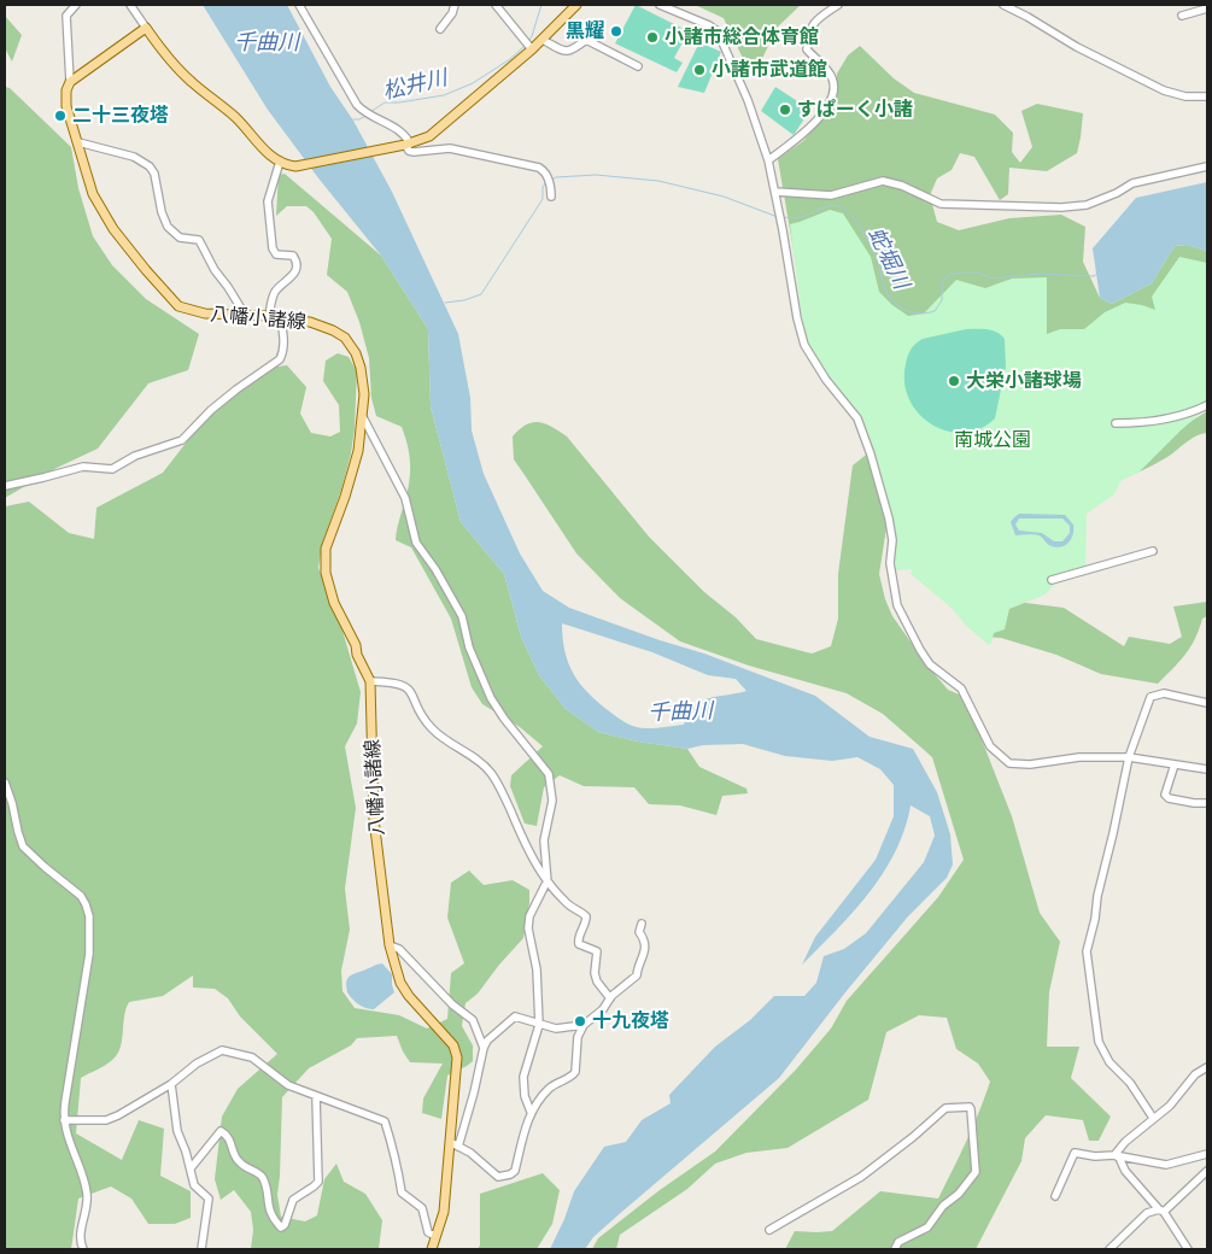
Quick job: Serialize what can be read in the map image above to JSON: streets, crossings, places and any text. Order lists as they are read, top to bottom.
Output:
{
  "streets": {
    "main road": ["八幡小諸線"]
  },
  "water": ["千曲川", "松井川", "蛇堀川"],
  "parks": ["南城公園"],
  "places": [
    "黒耀",
    "小諸市総合体育館",
    "小諸市武道館",
    "すぱーく小諸",
    "二十三夜塔",
    "大栄小諸球場",
    "十九夜塔"
  ]
}
